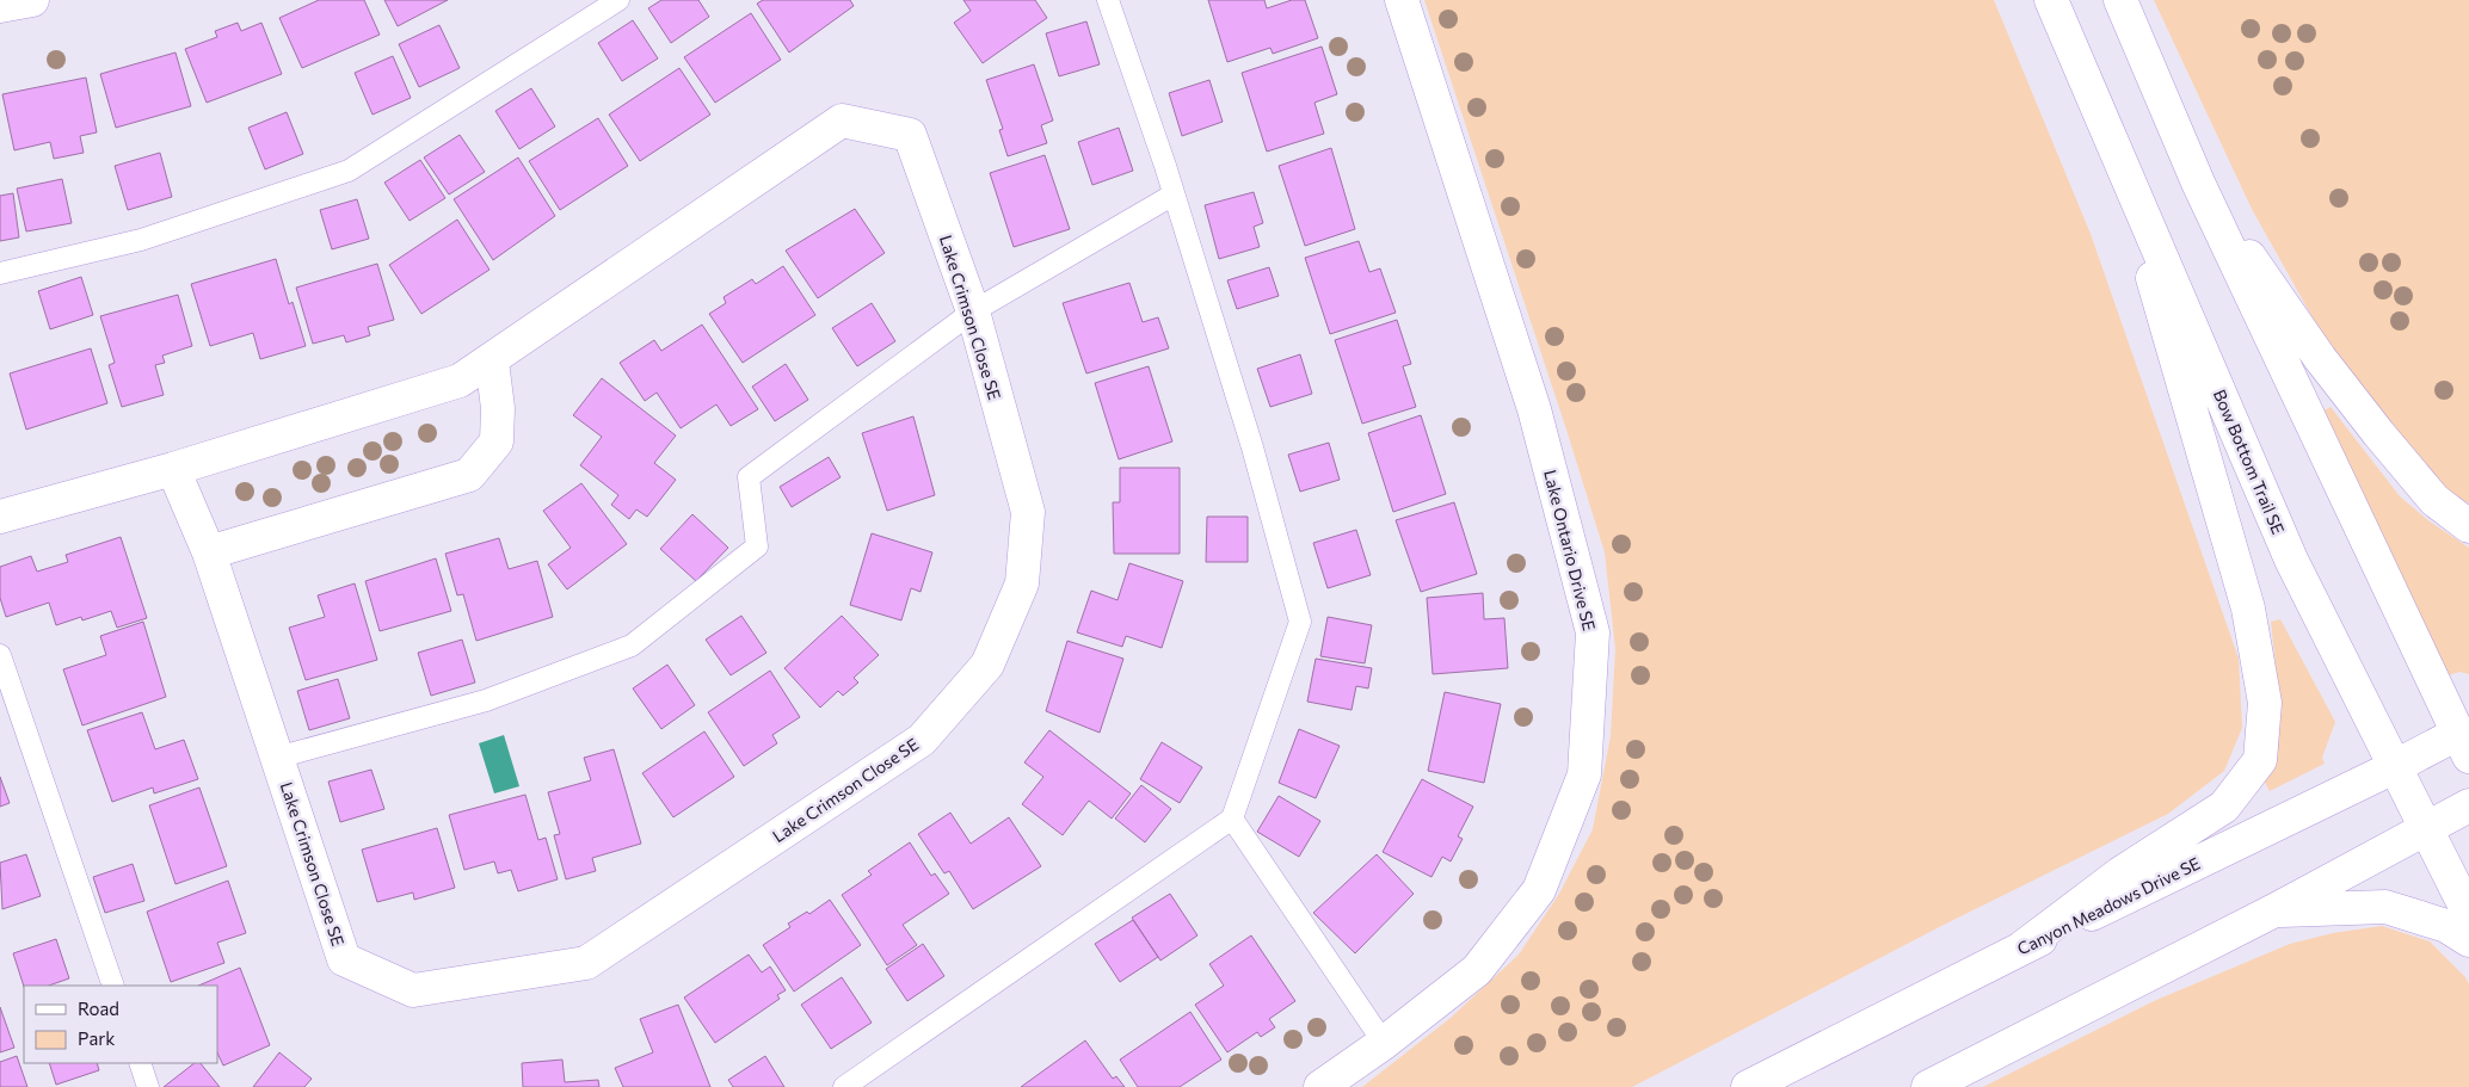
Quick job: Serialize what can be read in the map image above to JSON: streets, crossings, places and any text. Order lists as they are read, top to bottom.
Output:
{
  "streets": {
    "main road": [
      "Lake Crimson Close SE",
      "Bow Bottom Trail SE",
      "Lake Ontario Drive SE",
      "Canyon Meadows Drive SE"
    ]
  },
  "crossings": [
    ["Bow Bottom Trail SE", "Canyon Meadows Drive SE"]
  ],
  "legend": ["Road", "Park"]
}
